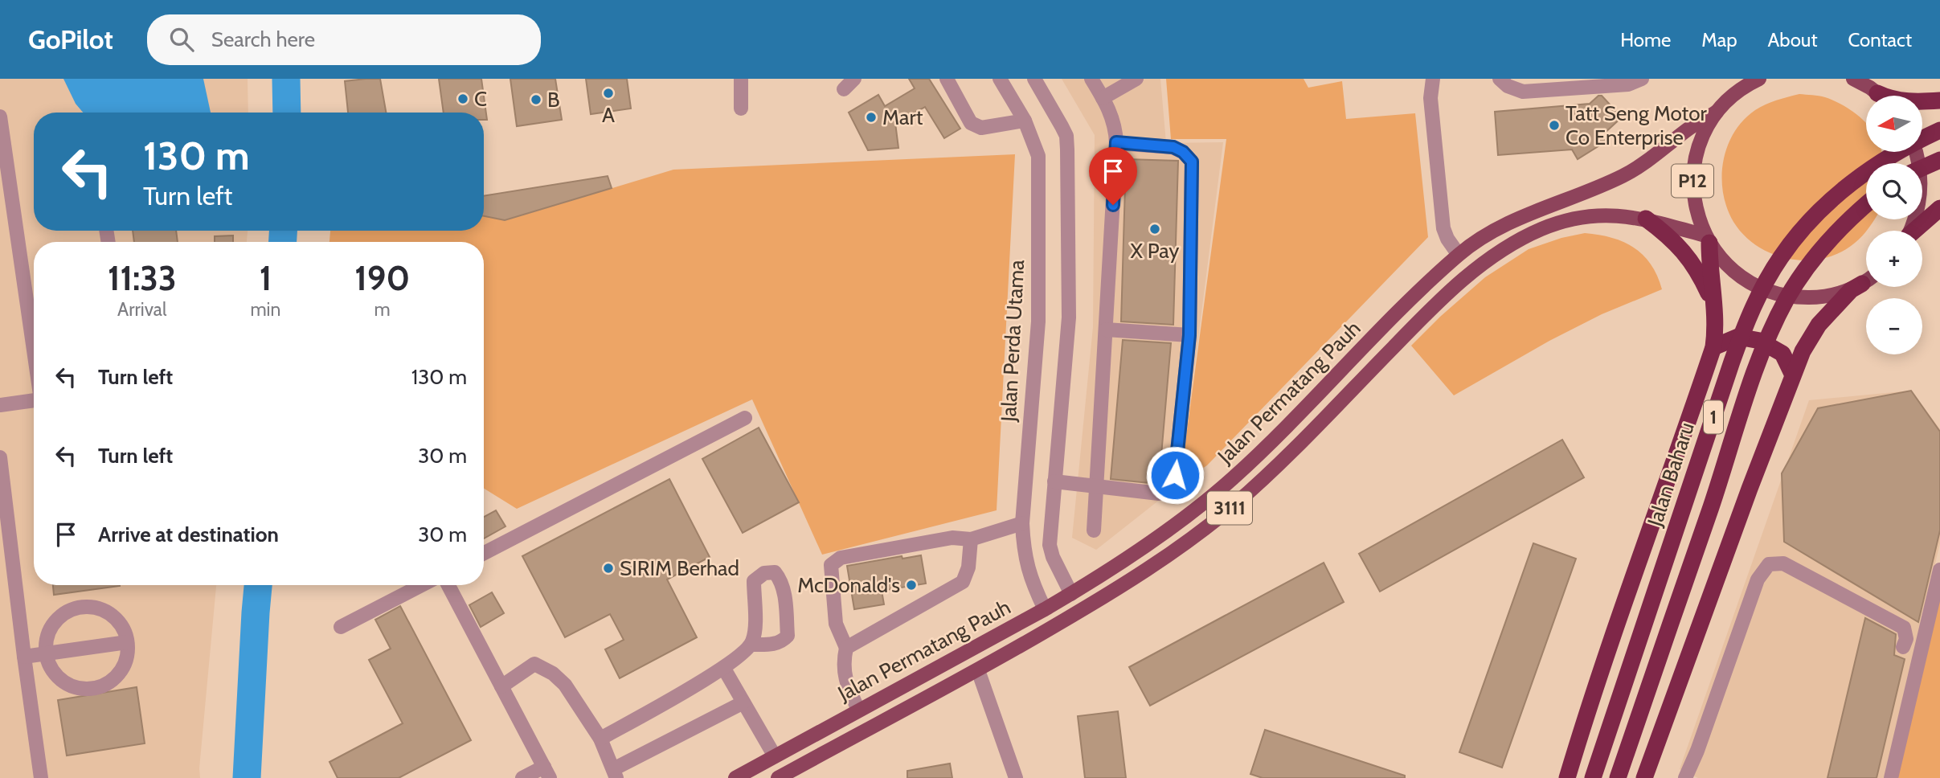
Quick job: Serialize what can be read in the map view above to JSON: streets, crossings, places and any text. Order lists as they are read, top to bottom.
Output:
{
  "streets": {
    "highway": ["1", "Jalan Baharu"],
    "main road": ["P12", "Jalan Permatang Pauh", "3111"],
    "street": ["Jalan Perda Utama"]
  },
  "crossings": [
    ["P12", "Jalan Permatang Pauh"],
    ["Jalan Perda Utama", "Jalan Permatang Pauh"]
  ],
  "places": [
    "A",
    "C",
    "B",
    "Mart",
    "Tatt Seng Motor Co Enterprise",
    "X Pay",
    "SIRIM Berhad",
    "McDonald's"
  ],
  "north": "left",
  "page": {
    "header": "GoPilot",
    "search": "Search here",
    "nav": [
      "Home",
      "Map",
      "About",
      "Contact"
    ],
    "map_buttons": ["+", "−"],
    "turn": ["130 m", "Turn left"],
    "eta": [
      "11:33",
      "Arrival",
      "1",
      "min",
      "190",
      "m"
    ],
    "list": [
      {
        "name": "Turn left",
        "value": "130 m"
      },
      {
        "name": "Turn left",
        "value": "30 m"
      },
      {
        "name": "Arrive at destination",
        "value": "30 m"
      }
    ]
  }
}
